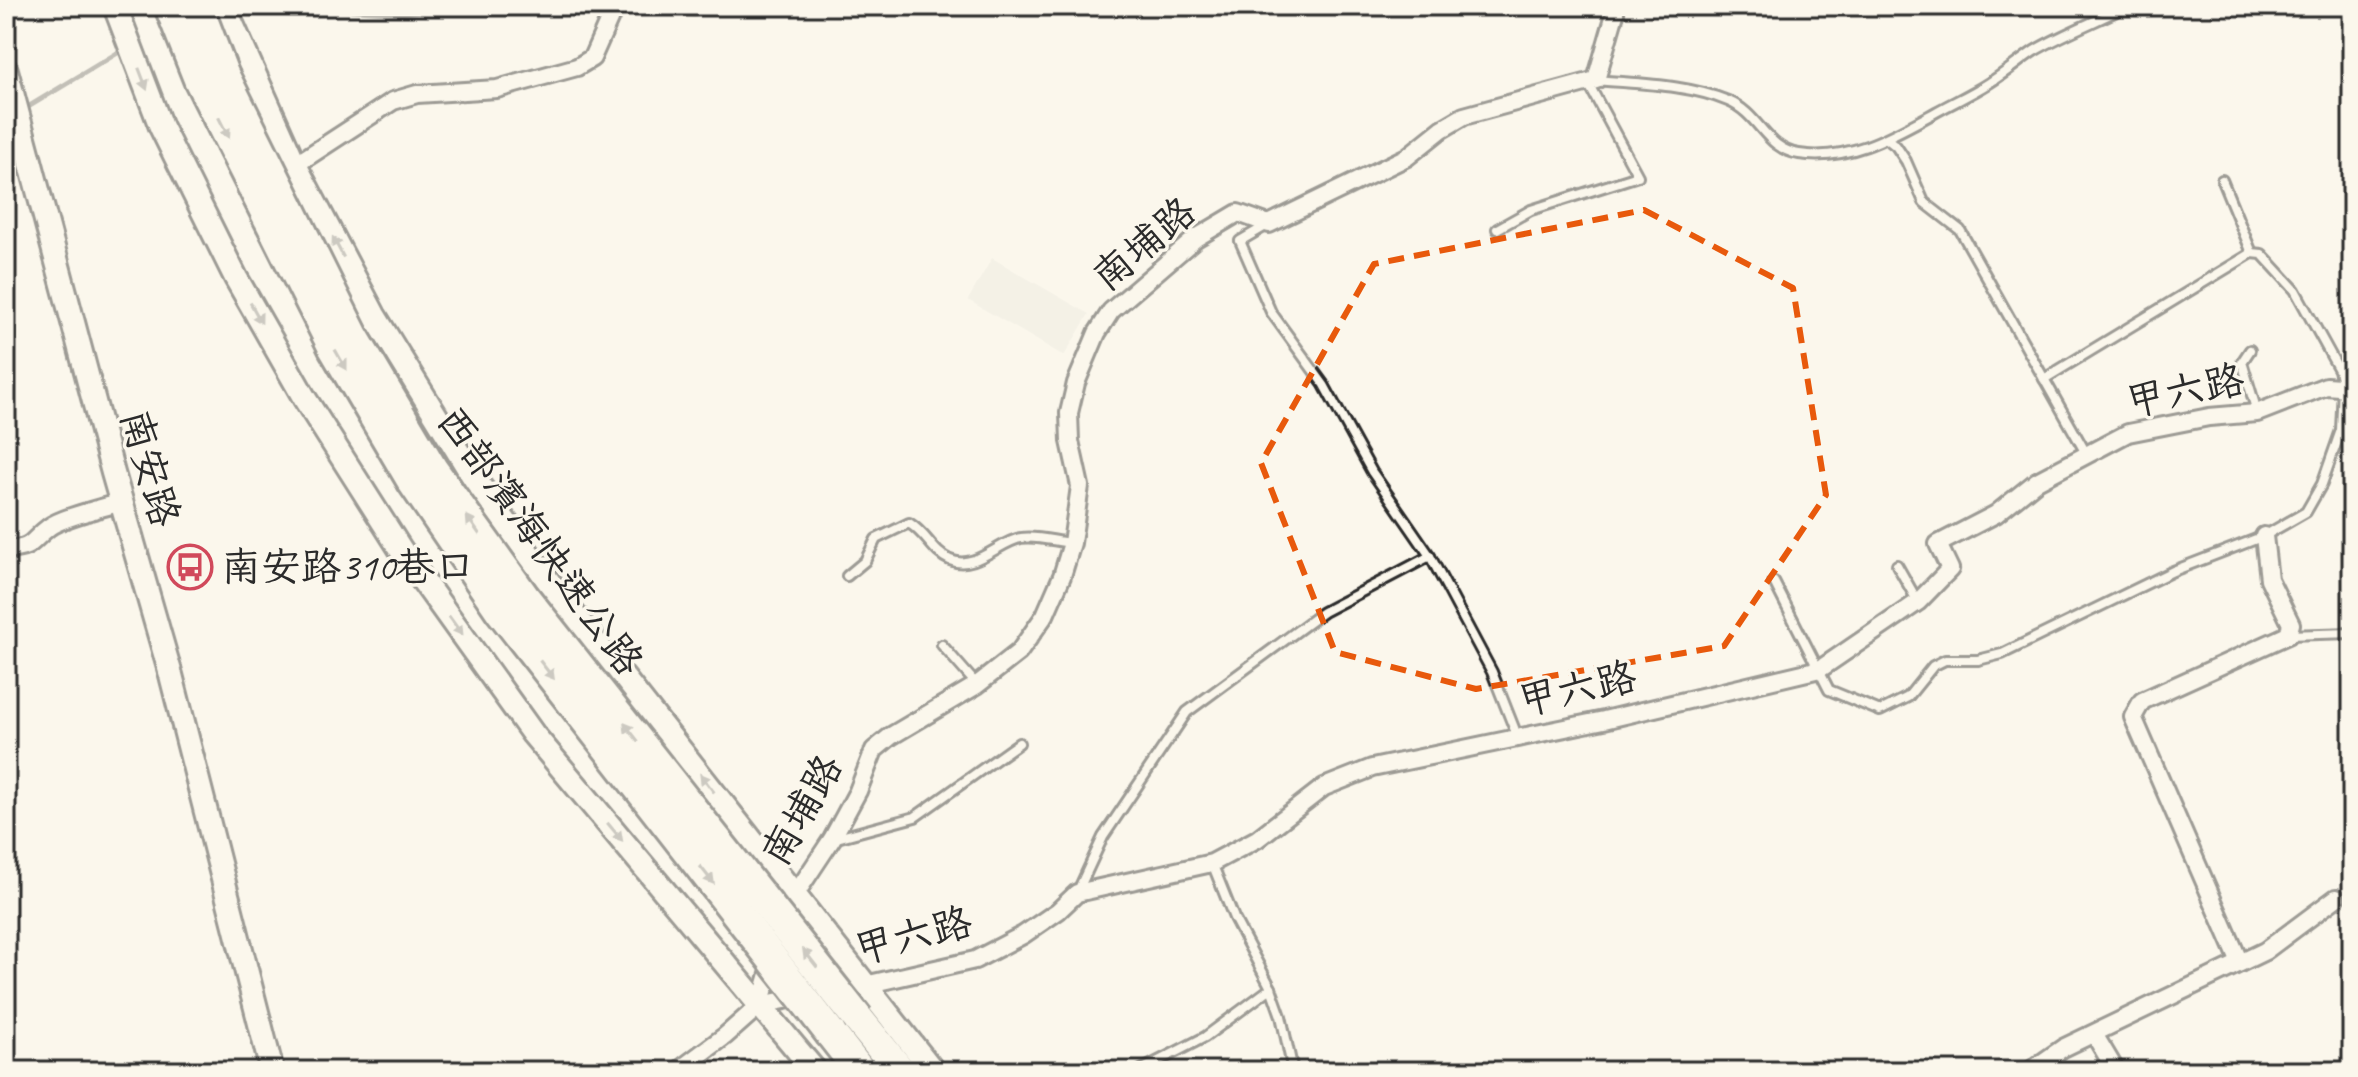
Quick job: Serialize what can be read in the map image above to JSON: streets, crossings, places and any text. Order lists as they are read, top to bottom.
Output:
{
  "streets": {
    "highway": ["西部濱海快速公路"],
    "street": ["南埔路", "甲六路", "南安路"]
  },
  "crossings": [
    ["南埔路", "甲六路"]
  ],
  "places": {
    "bus stop": ["南安路310巷口"]
  }
}
